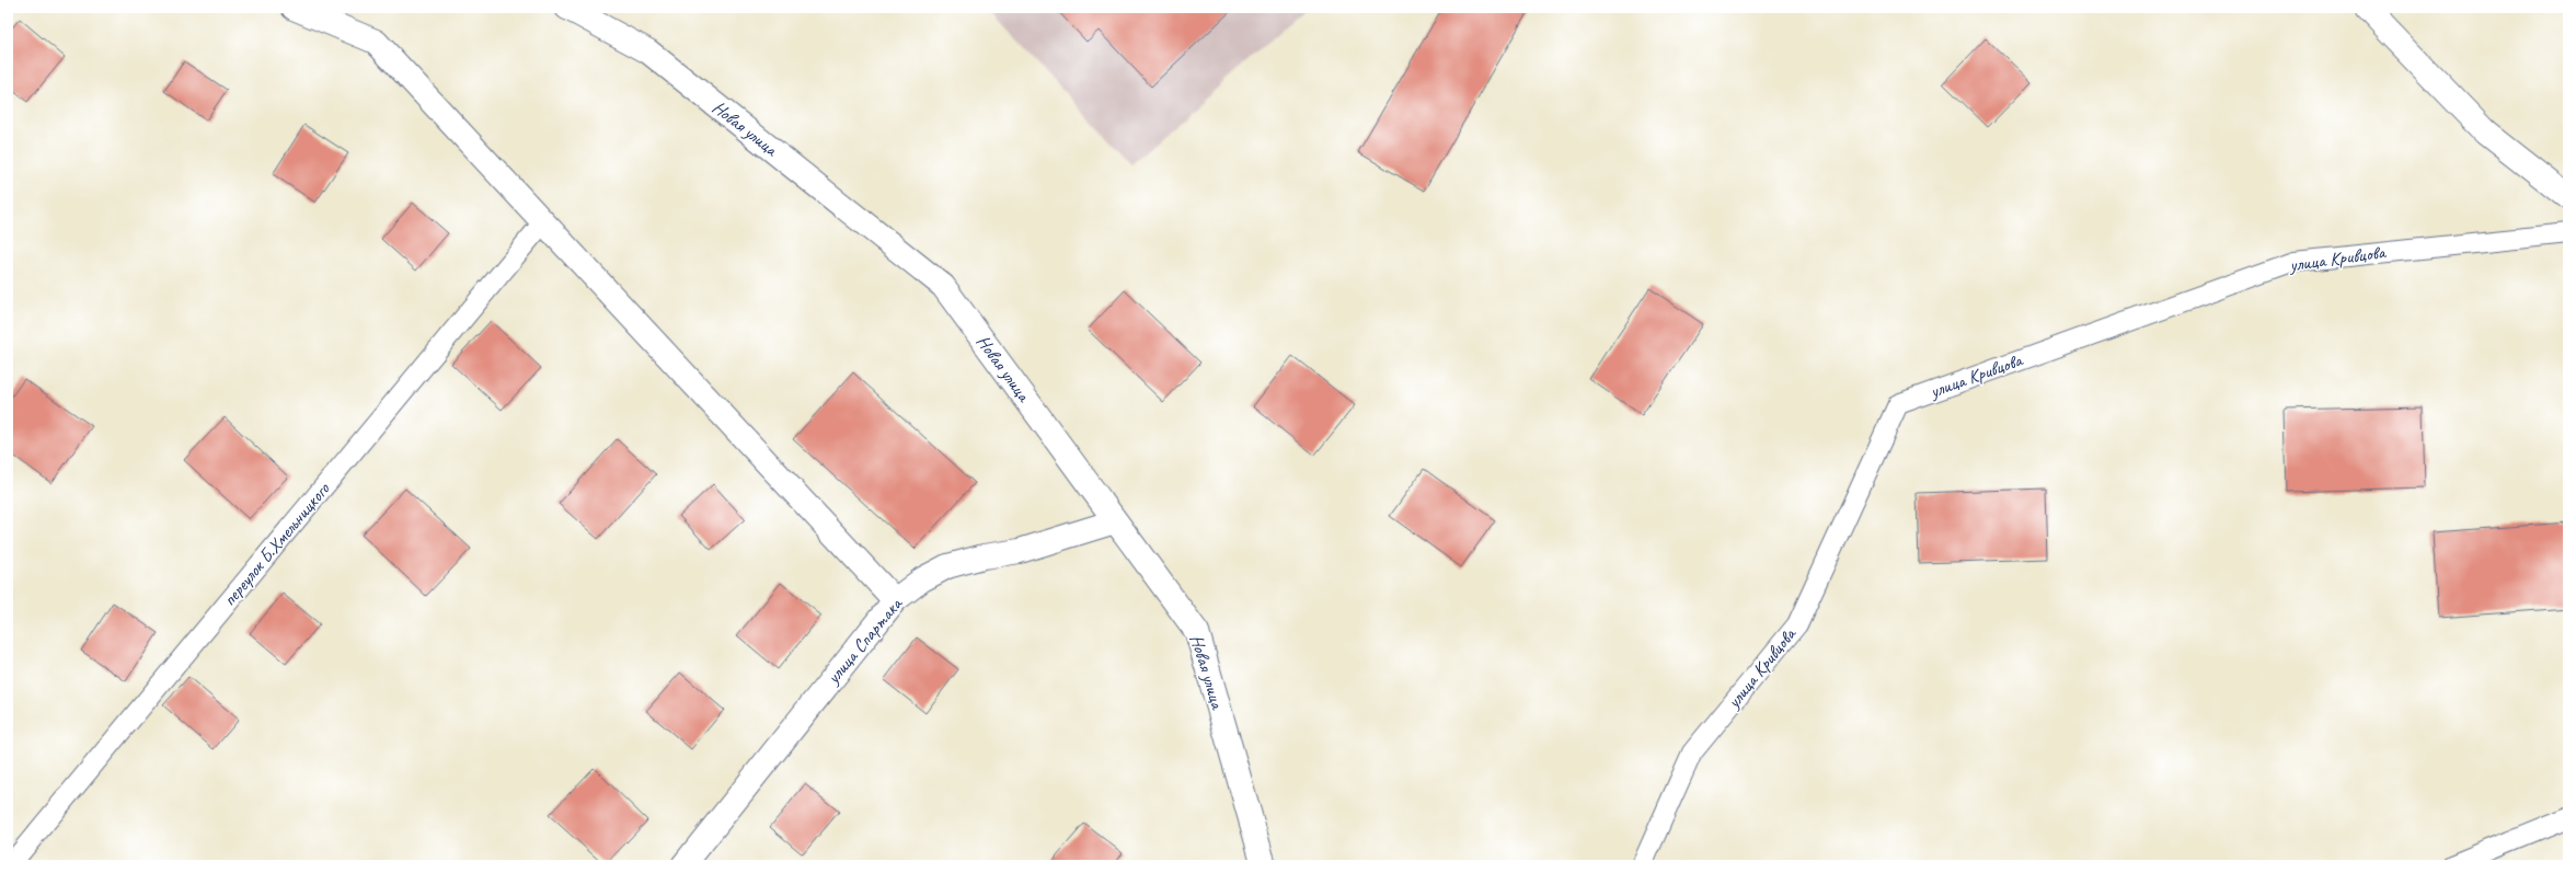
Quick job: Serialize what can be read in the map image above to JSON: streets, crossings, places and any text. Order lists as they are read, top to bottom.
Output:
{
  "streets": {
    "street": ["Новая улица", "улица Спартака"],
    "lane": ["улица Кривцова", "переулок Б.Хмельницкого"]
  },
  "crossings": [
    ["Новая улица", "улица Спартака"]
  ]
}
